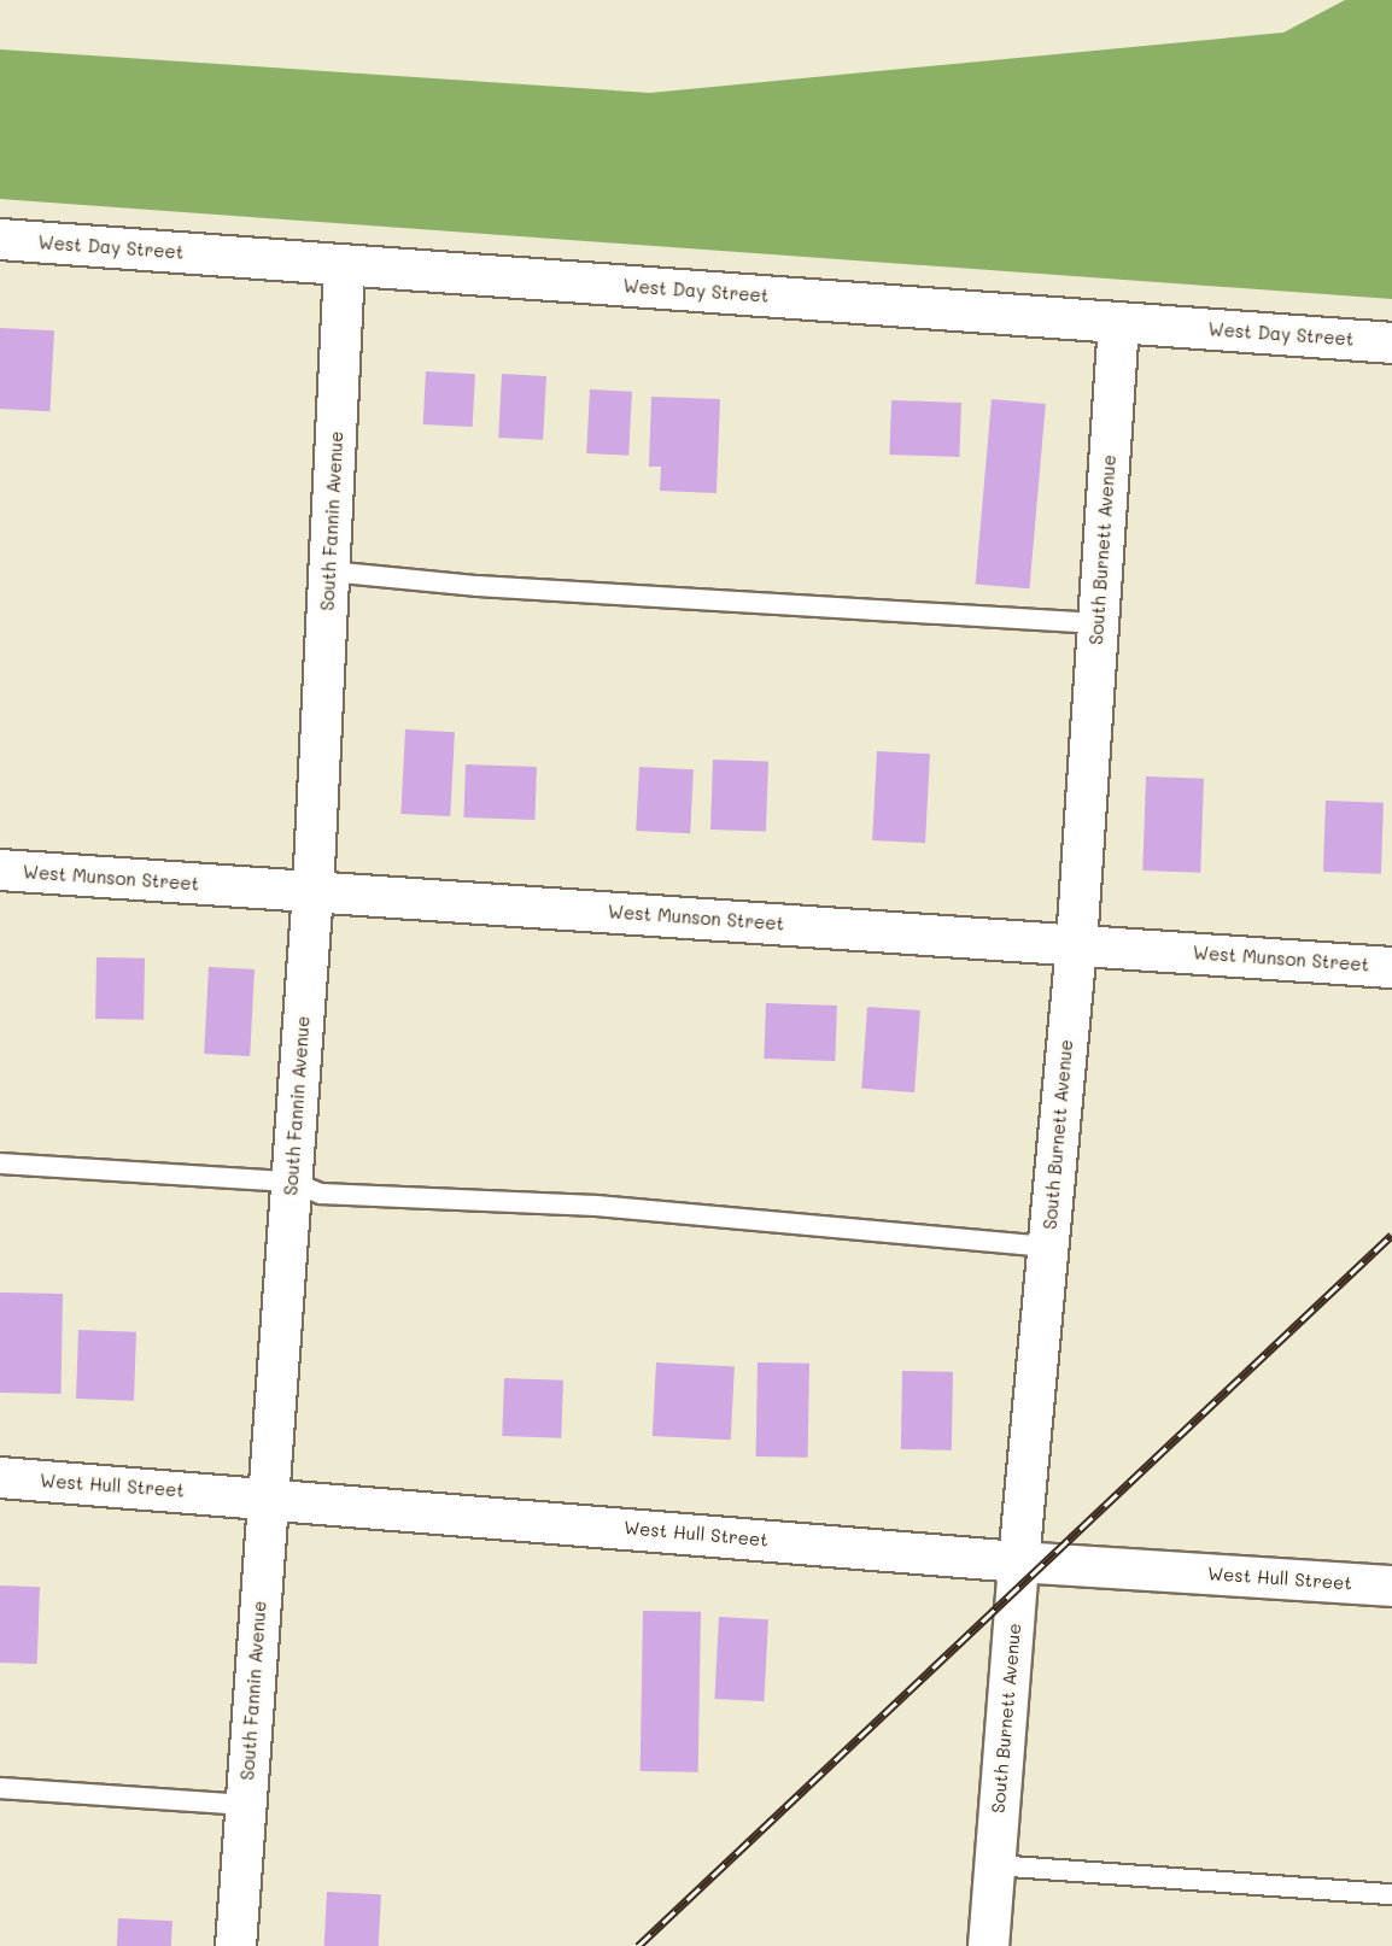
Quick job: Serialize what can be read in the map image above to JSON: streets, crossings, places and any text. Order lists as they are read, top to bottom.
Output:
{
  "streets": {
    "street": [
      "West Day Street",
      "South Fannin Avenue",
      "South Burnett Avenue",
      "West Munson Street",
      "West Hull Street"
    ]
  },
  "crossings": [
    ["West Day Street", "South Fannin Avenue"],
    ["West Day Street", "South Burnett Avenue"],
    ["South Fannin Avenue", "West Munson Street"],
    ["South Fannin Avenue", "West Hull Street"],
    ["South Burnett Avenue", "West Munson Street"],
    ["South Burnett Avenue", "West Hull Street"]
  ]
}
